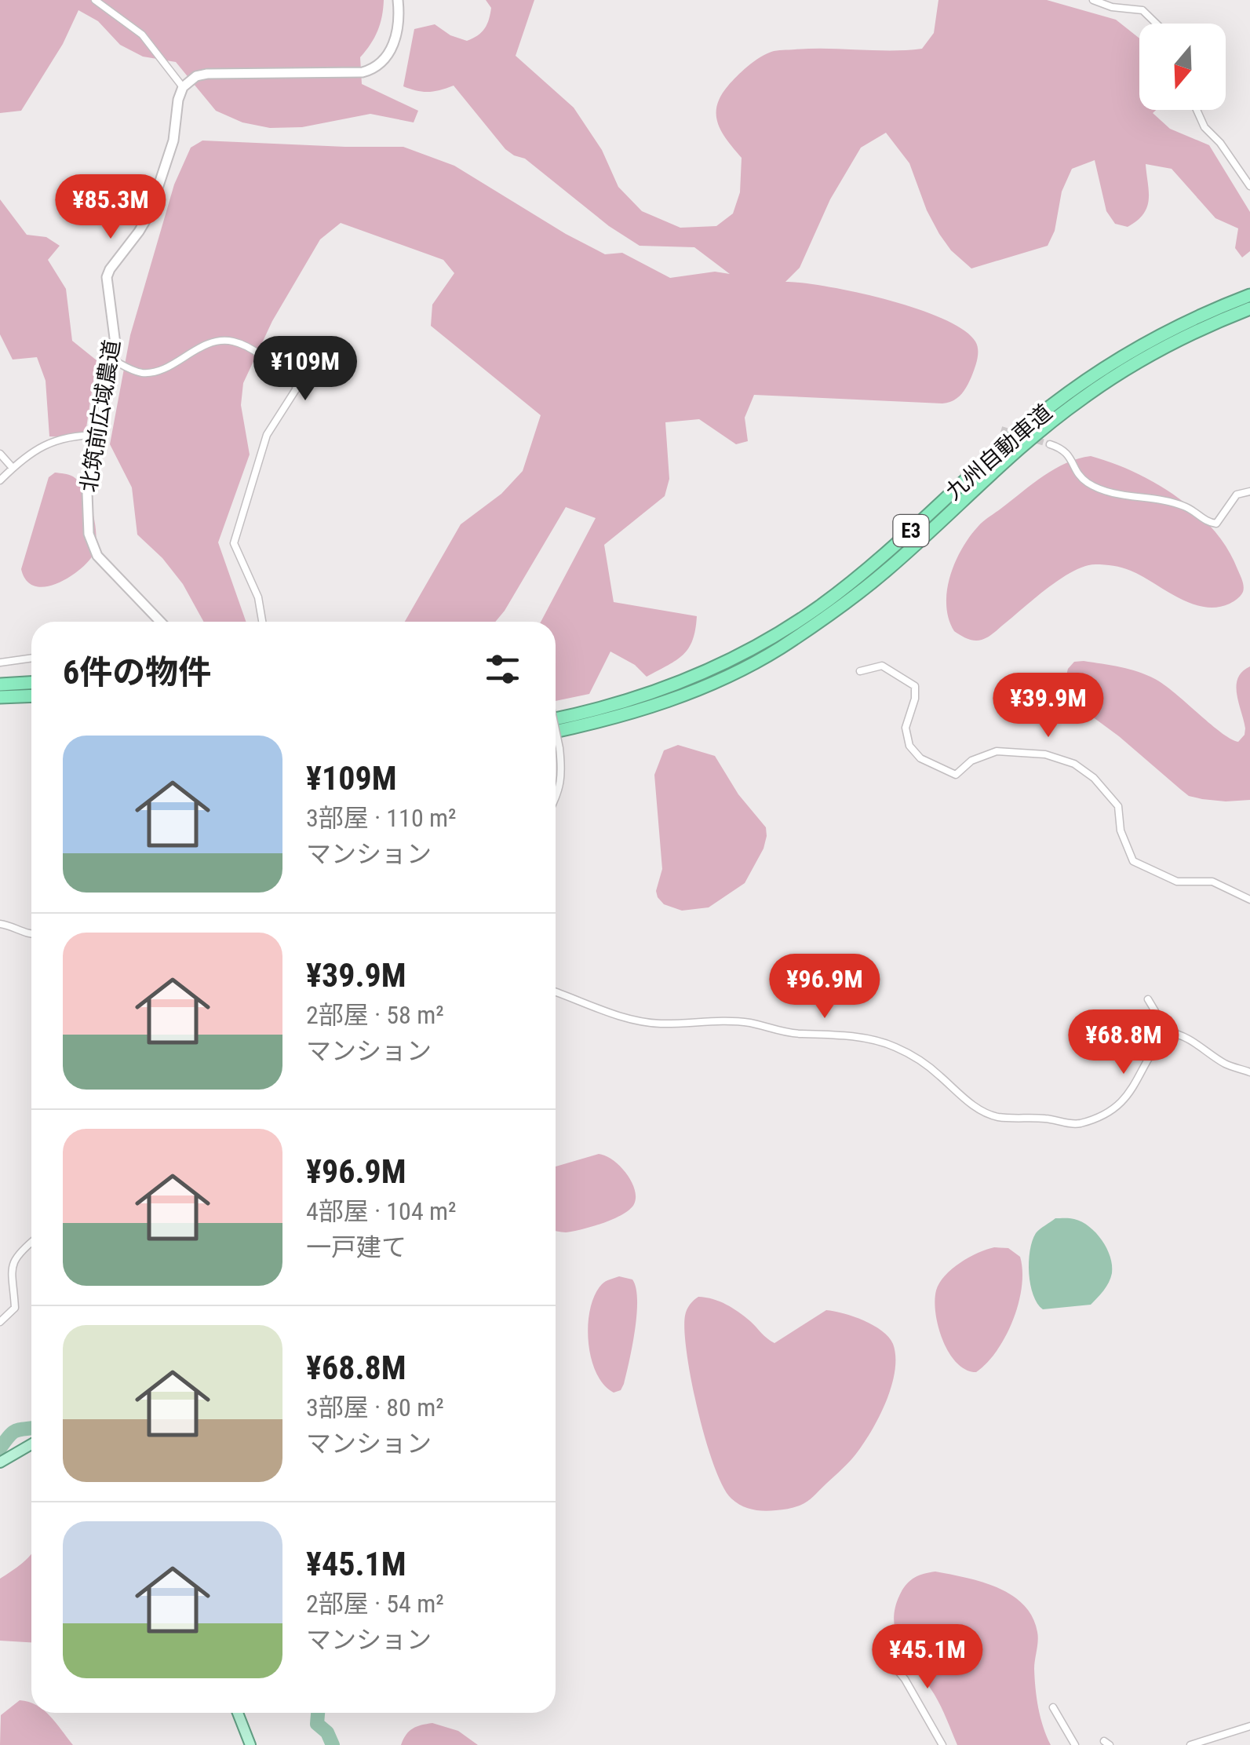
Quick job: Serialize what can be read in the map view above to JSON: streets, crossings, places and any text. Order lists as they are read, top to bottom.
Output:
{
  "streets": {
    "highway": ["九州自動車道", "E3"],
    "street": ["北筑前広域農道"]
  },
  "north": "bottom",
  "page": {
    "price": [
      "¥85.3M",
      "¥109M",
      "¥39.9M",
      "¥96.9M",
      "¥68.8M",
      "¥45.1M"
    ],
    "heading": "6件の物件",
    "list": [
      {
        "name": "¥109M",
        "note": "3部屋 · 110 m² · マンション"
      },
      {
        "name": "¥39.9M",
        "note": "2部屋 · 58 m² · マンション"
      },
      {
        "name": "¥96.9M",
        "note": "4部屋 · 104 m² · 一戸建て"
      },
      {
        "name": "¥68.8M",
        "note": "3部屋 · 80 m² · マンション"
      },
      {
        "name": "¥45.1M",
        "note": "2部屋 · 54 m² · マンション"
      }
    ]
  }
}
